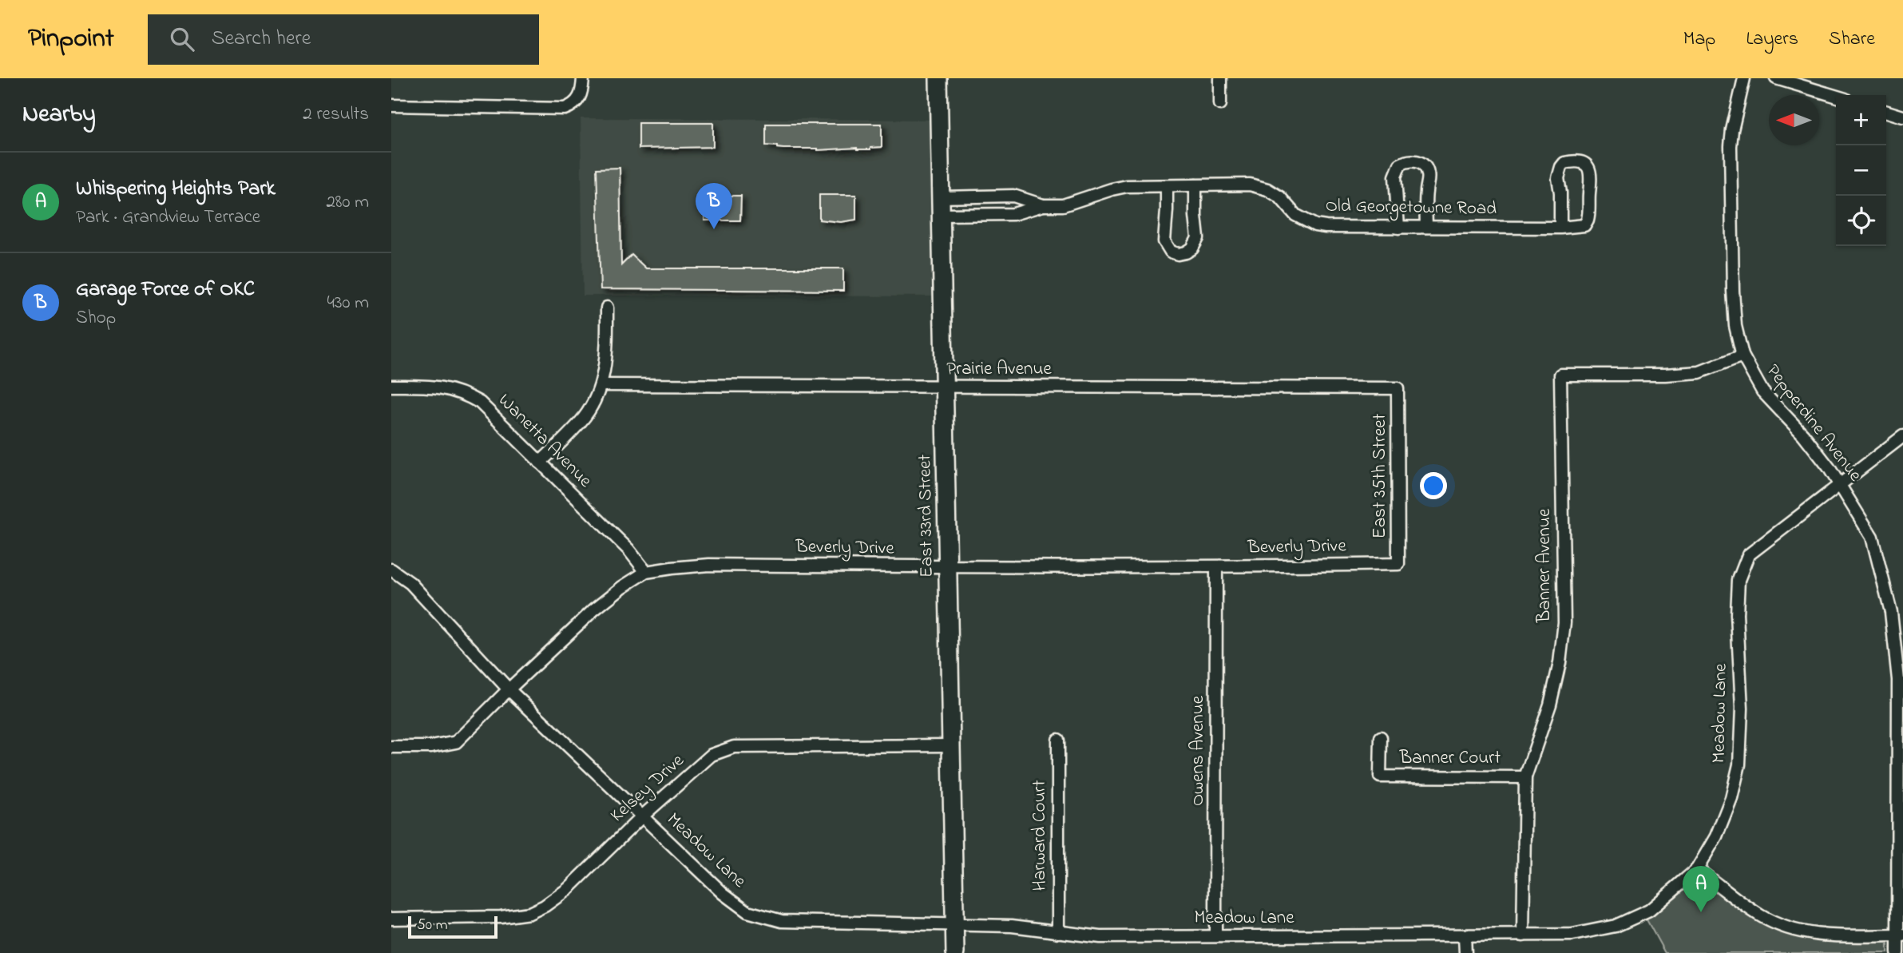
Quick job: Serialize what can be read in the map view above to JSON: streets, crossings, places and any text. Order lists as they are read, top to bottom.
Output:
{
  "streets": {
    "street": [
      "Old Georgetowne Road",
      "Prairie Avenue",
      "Pepperdine Avenue",
      "Wanetta Avenue",
      "East 35th Street",
      "East 33rd Street",
      "Beverly Drive",
      "Banner Avenue",
      "Meadow Lane",
      "Owens Avenue",
      "Banner Court",
      "Kelsey Drive",
      "Harward Court"
    ]
  },
  "crossings": [
    ["Old Georgetowne Road", "East 33rd Street"],
    ["Prairie Avenue", "East 35th Street"],
    ["Prairie Avenue", "East 33rd Street"],
    ["Pepperdine Avenue", "Banner Avenue"],
    ["Pepperdine Avenue", "Meadow Lane"],
    ["Wanetta Avenue", "Beverly Drive"],
    ["East 35th Street", "Beverly Drive"],
    ["East 33rd Street", "Beverly Drive"],
    ["East 33rd Street", "Meadow Lane"],
    ["East 33rd Street", "Kelsey Drive"],
    ["Beverly Drive", "Meadow Lane"],
    ["Beverly Drive", "Owens Avenue"],
    ["Banner Avenue", "Meadow Lane"],
    ["Banner Avenue", "Banner Court"],
    ["Meadow Lane", "Owens Avenue"],
    ["Meadow Lane", "Kelsey Drive"],
    ["Meadow Lane", "Harward Court"]
  ],
  "scale_bar": "50 m",
  "north": "left",
  "page": {
    "header": "Pinpoint",
    "search": "Search here",
    "nav": ["Map", "Layers", "Share"],
    "heading": ["Nearby", "2 results"],
    "map_buttons": ["+", "−"],
    "list": [
      {
        "mark": "A",
        "name": "Whispering Heights Park",
        "note": "Park · Grandview Terrace",
        "value": "280 m"
      },
      {
        "mark": "B",
        "name": "Garage Force of OKC",
        "note": "Shop",
        "value": "430 m"
      }
    ],
    "pins": ["B", "A"],
    "scale": "50 m"
  }
}
